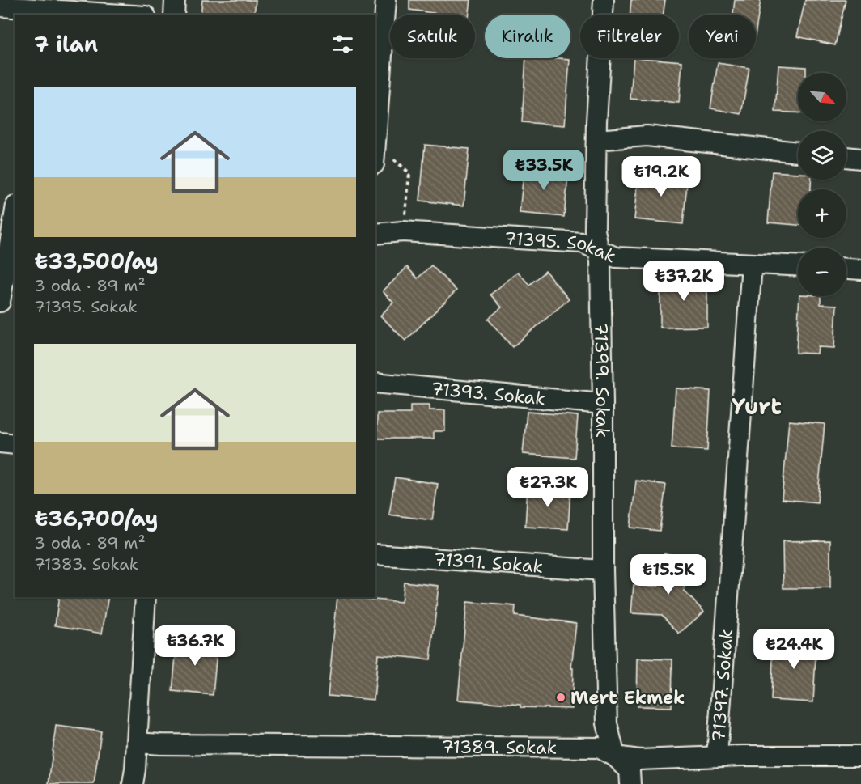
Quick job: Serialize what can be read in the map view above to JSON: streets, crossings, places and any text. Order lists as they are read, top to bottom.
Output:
{
  "streets": {
    "street": [
      "71395. Sokak",
      "71399. Sokak",
      "71393. Sokak",
      "71391. Sokak",
      "71397. Sokak",
      "71389. Sokak"
    ]
  },
  "crossings": [
    ["71395. Sokak", "71399. Sokak"],
    ["71395. Sokak", "71397. Sokak"],
    ["71399. Sokak", "71393. Sokak"],
    ["71399. Sokak", "71391. Sokak"],
    ["71399. Sokak", "71389. Sokak"],
    ["71397. Sokak", "71389. Sokak"]
  ],
  "districts": ["Yurt"],
  "places": ["Mert Ekmek"],
  "north": "bottom right",
  "page": {
    "chip": [
      "Satılık",
      "Kiralık",
      "Filtreler",
      "Yeni"
    ],
    "heading": "7 ilan",
    "map_buttons": ["+", "−"],
    "list": [
      {
        "name": "₺33,500/ay",
        "note": "3 oda · 89 m² · 71395. Sokak"
      },
      {
        "name": "₺36,700/ay",
        "note": "3 oda · 89 m² · 71383. Sokak"
      }
    ],
    "price": [
      "₺33.5K",
      "₺19.2K",
      "₺37.2K",
      "₺27.3K",
      "₺15.5K",
      "₺36.7K",
      "₺24.4K"
    ]
  }
}
